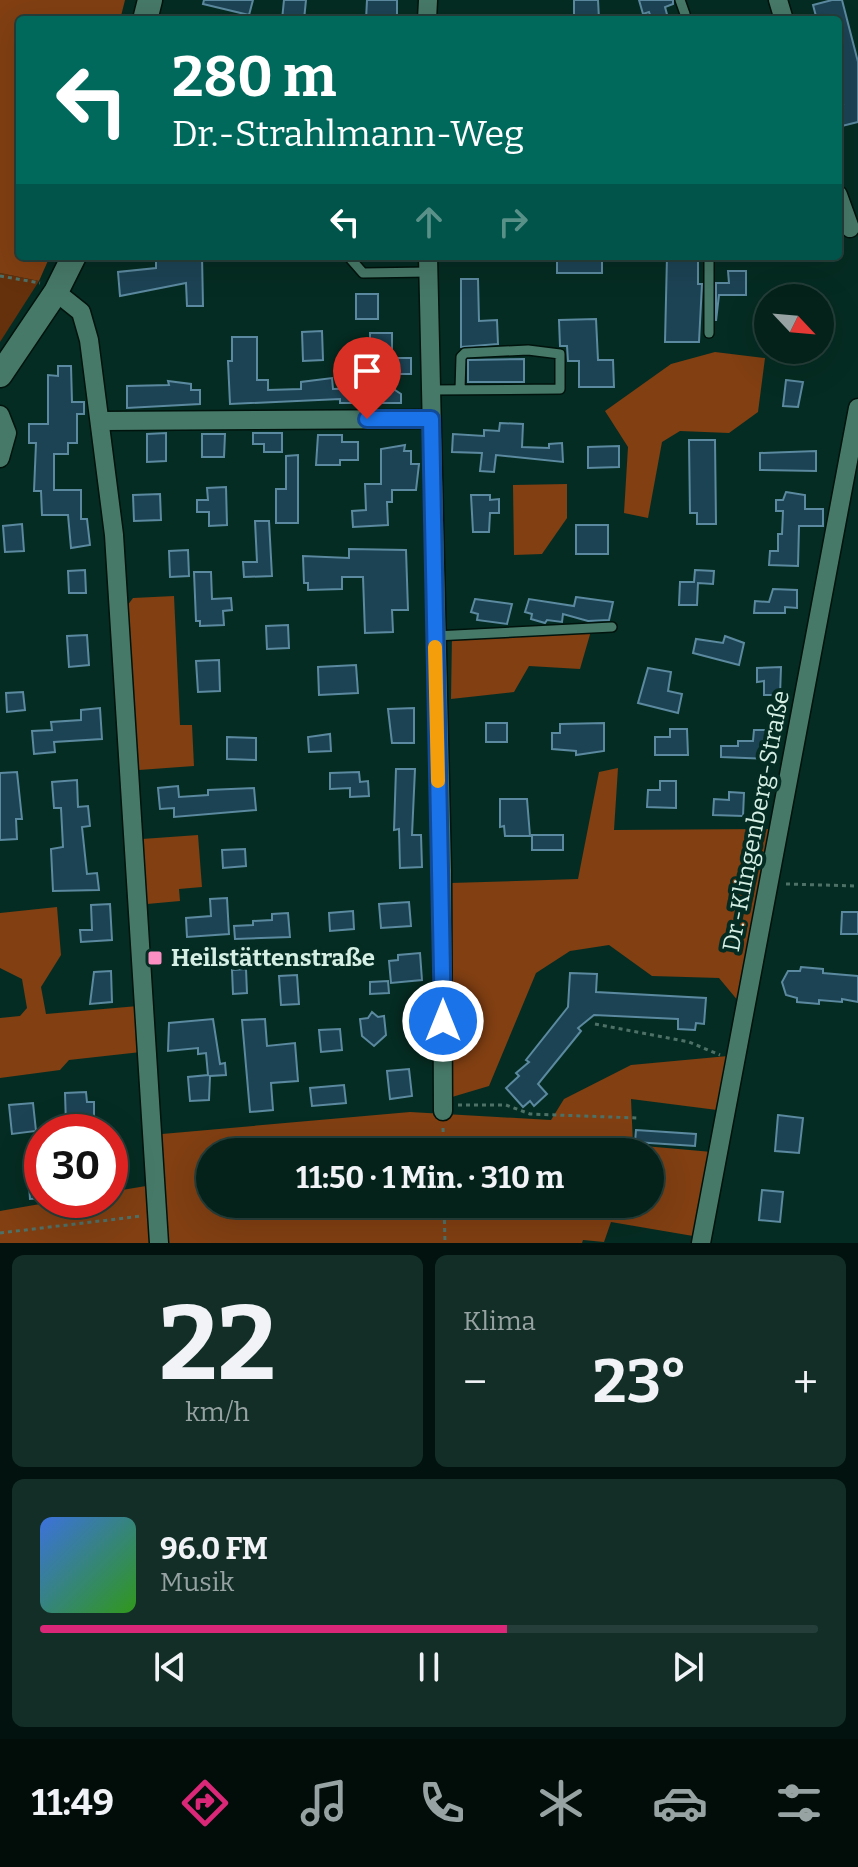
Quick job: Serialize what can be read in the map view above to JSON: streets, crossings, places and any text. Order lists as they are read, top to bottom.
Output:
{
  "streets": {
    "street": ["Dr.-Klingenberg-Straße"]
  },
  "places": {
    "transit": ["Heilstättenstraße"]
  },
  "north": "bottom right",
  "page": {
    "turn": ["280 m", "Dr.-Strahlmann-Weg"],
    "limit": "30",
    "trip": "11:50 · 1 Min. · 310 m",
    "tile": [
      ["22", "km/h"],
      "Klima"
    ],
    "heat": ["−", "23°", "+"],
    "song": ["96.0 FM", "Musik"],
    "tabs": "11:49"
  }
}
